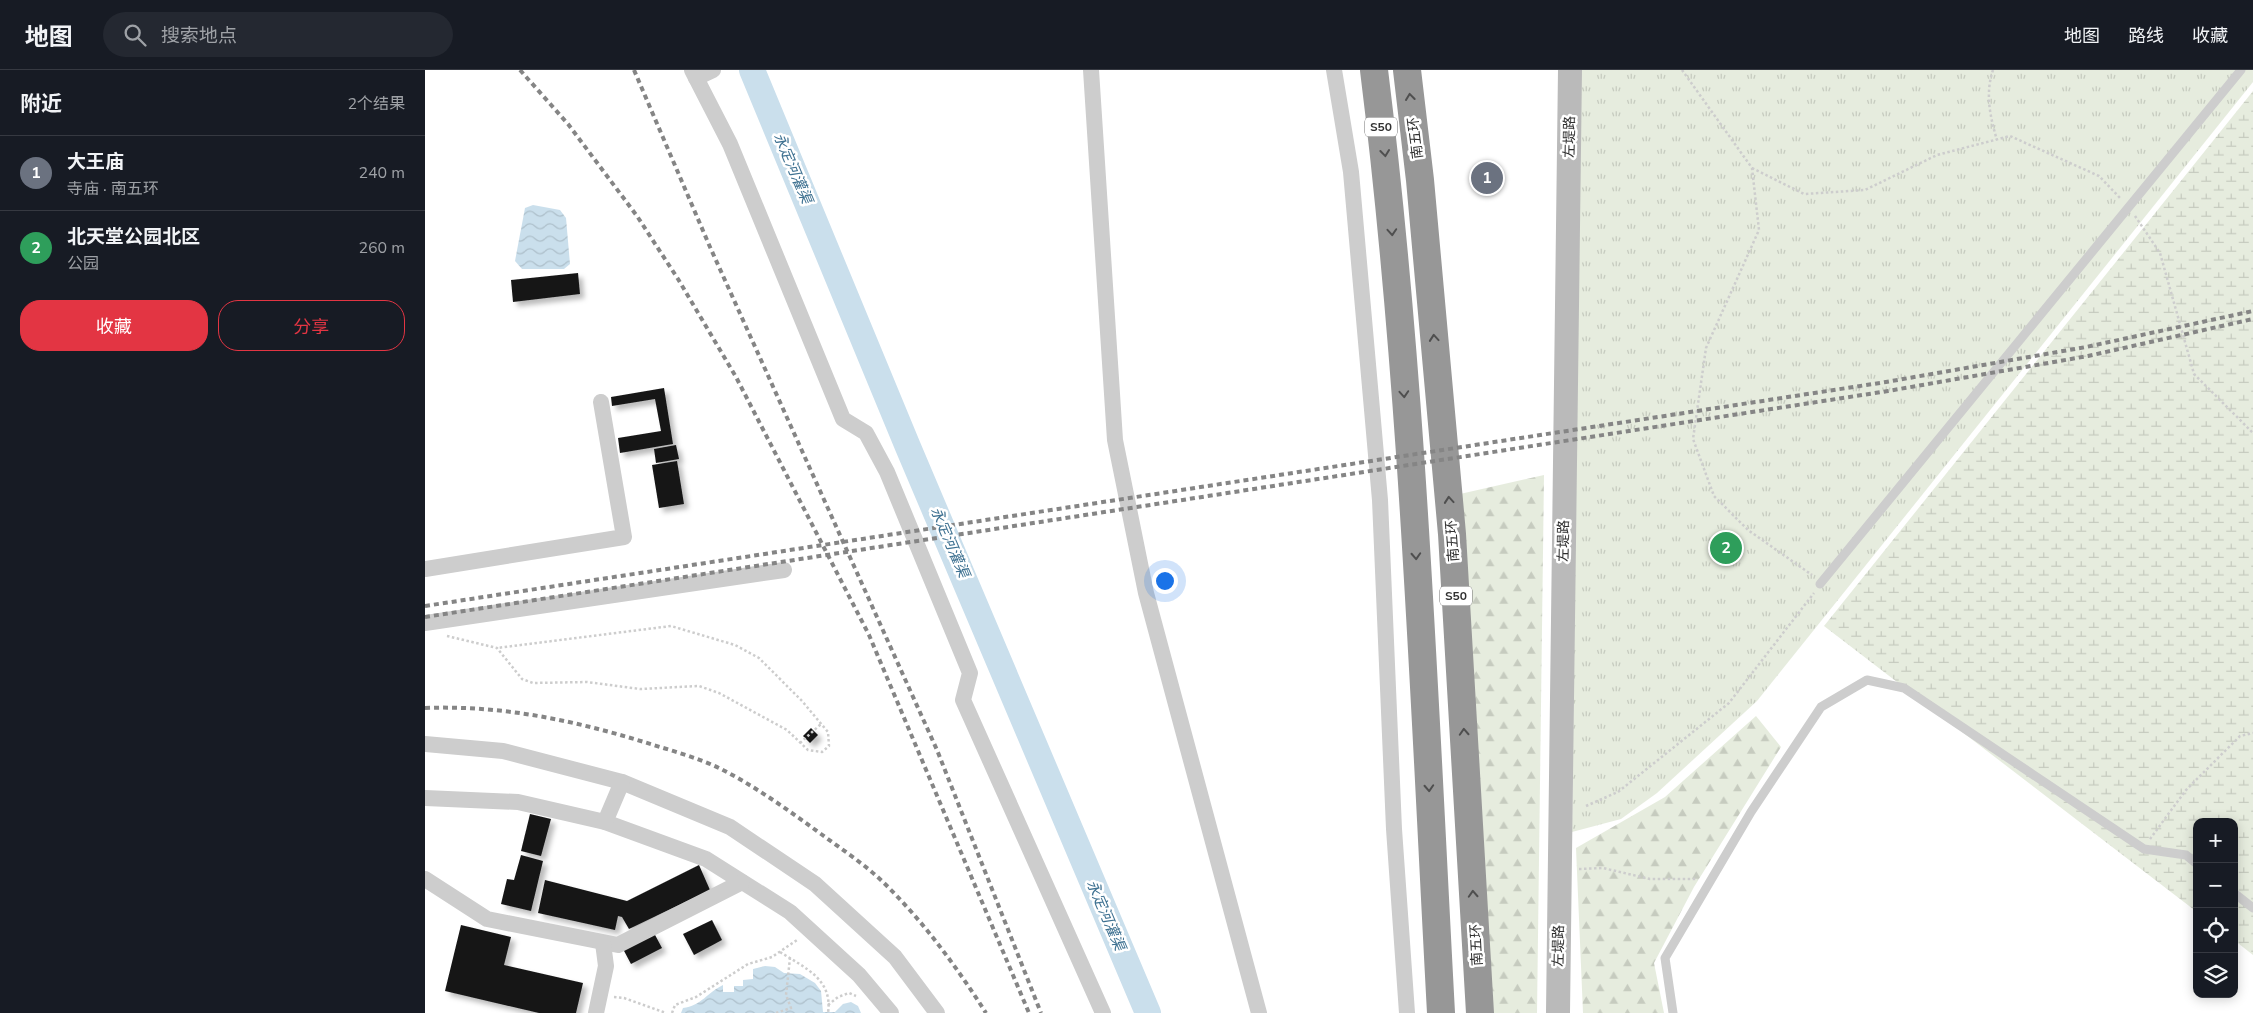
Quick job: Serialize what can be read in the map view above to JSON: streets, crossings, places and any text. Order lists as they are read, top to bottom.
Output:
{
  "streets": {
    "highway": ["S50", "南五环"],
    "main road": ["左堤路"]
  },
  "water": ["永定河灌渠"],
  "page": {
    "header": "地图",
    "search": "搜索地点",
    "nav": ["地图", "路线", "收藏"],
    "heading": ["附近", "2个结果"],
    "list": [
      {
        "mark": "1",
        "name": "大王庙",
        "note": "寺庙 · 南五环",
        "value": "240 m"
      },
      {
        "mark": "2",
        "name": "北天堂公园北区",
        "note": "公园",
        "value": "260 m"
      }
    ],
    "pins": ["1", "2"],
    "buttons": ["收藏", "分享"],
    "map_buttons": ["+", "−"]
  }
}
